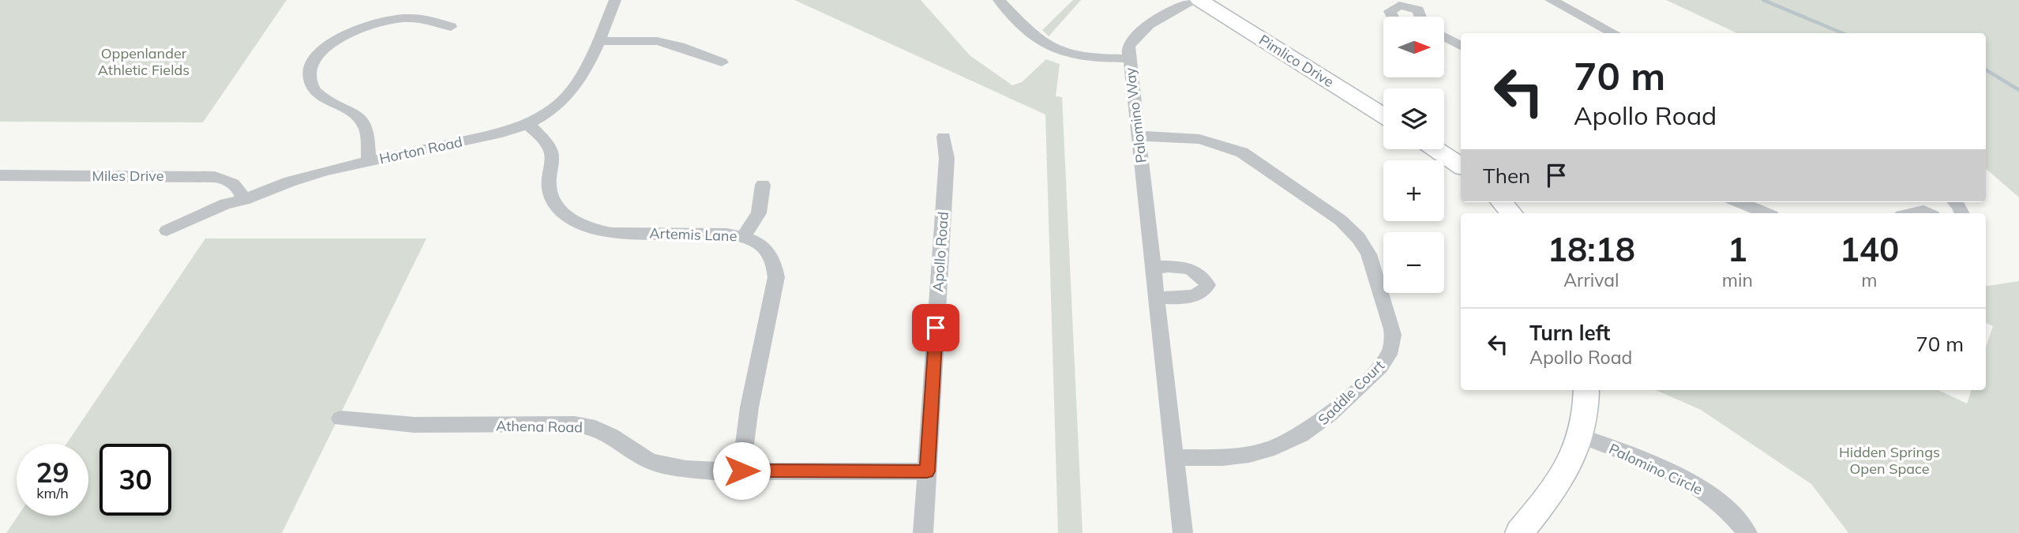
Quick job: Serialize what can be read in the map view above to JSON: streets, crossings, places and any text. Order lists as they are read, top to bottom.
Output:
{
  "streets": {
    "street": [
      "Pimlico Drive",
      "Palomino Way",
      "Horton Road",
      "Miles Drive",
      "Artemis Lane",
      "Apollo Road",
      "Saddle Court",
      "Athena Road",
      "Palomino Circle"
    ]
  },
  "crossings": [
    ["Pimlico Drive", "Palomino Way"],
    ["Palomino Way", "Saddle Court"],
    ["Horton Road", "Miles Drive"],
    ["Horton Road", "Artemis Lane"],
    ["Artemis Lane", "Athena Road"],
    ["Apollo Road", "Athena Road"]
  ],
  "parks": ["Oppenlander Athletic Fields", "Hidden Springs Open Space"],
  "north": "right",
  "page": {
    "map_buttons": ["+", "−"],
    "turn": ["70 m", "Apollo Road"],
    "then": "Then",
    "eta": [
      "18:18",
      "Arrival",
      "1",
      "min",
      "140",
      "m"
    ],
    "list": [
      {
        "name": "Turn left",
        "note": "Apollo Road",
        "value": "70 m"
      }
    ],
    "speed": "29 km/h",
    "limit": "30"
  }
}
